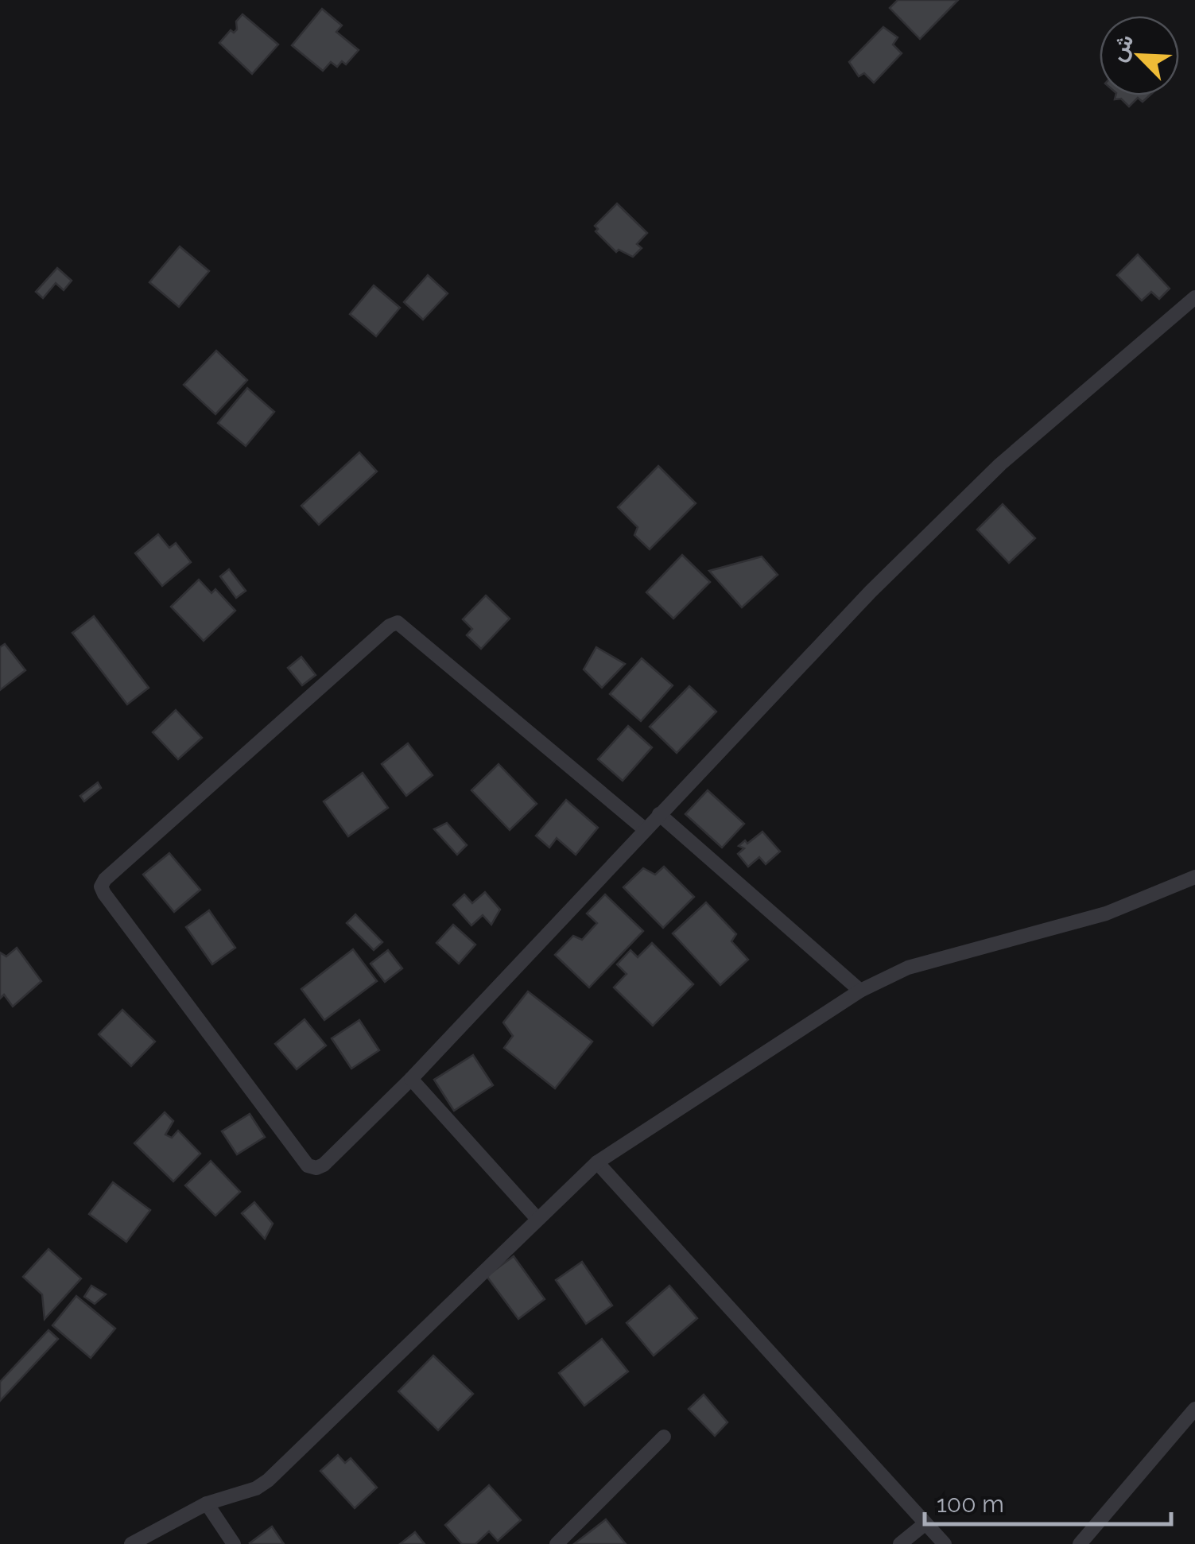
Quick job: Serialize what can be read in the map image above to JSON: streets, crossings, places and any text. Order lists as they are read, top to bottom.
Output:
{
  "scale_bar": "100 m",
  "north": "top left"
}
